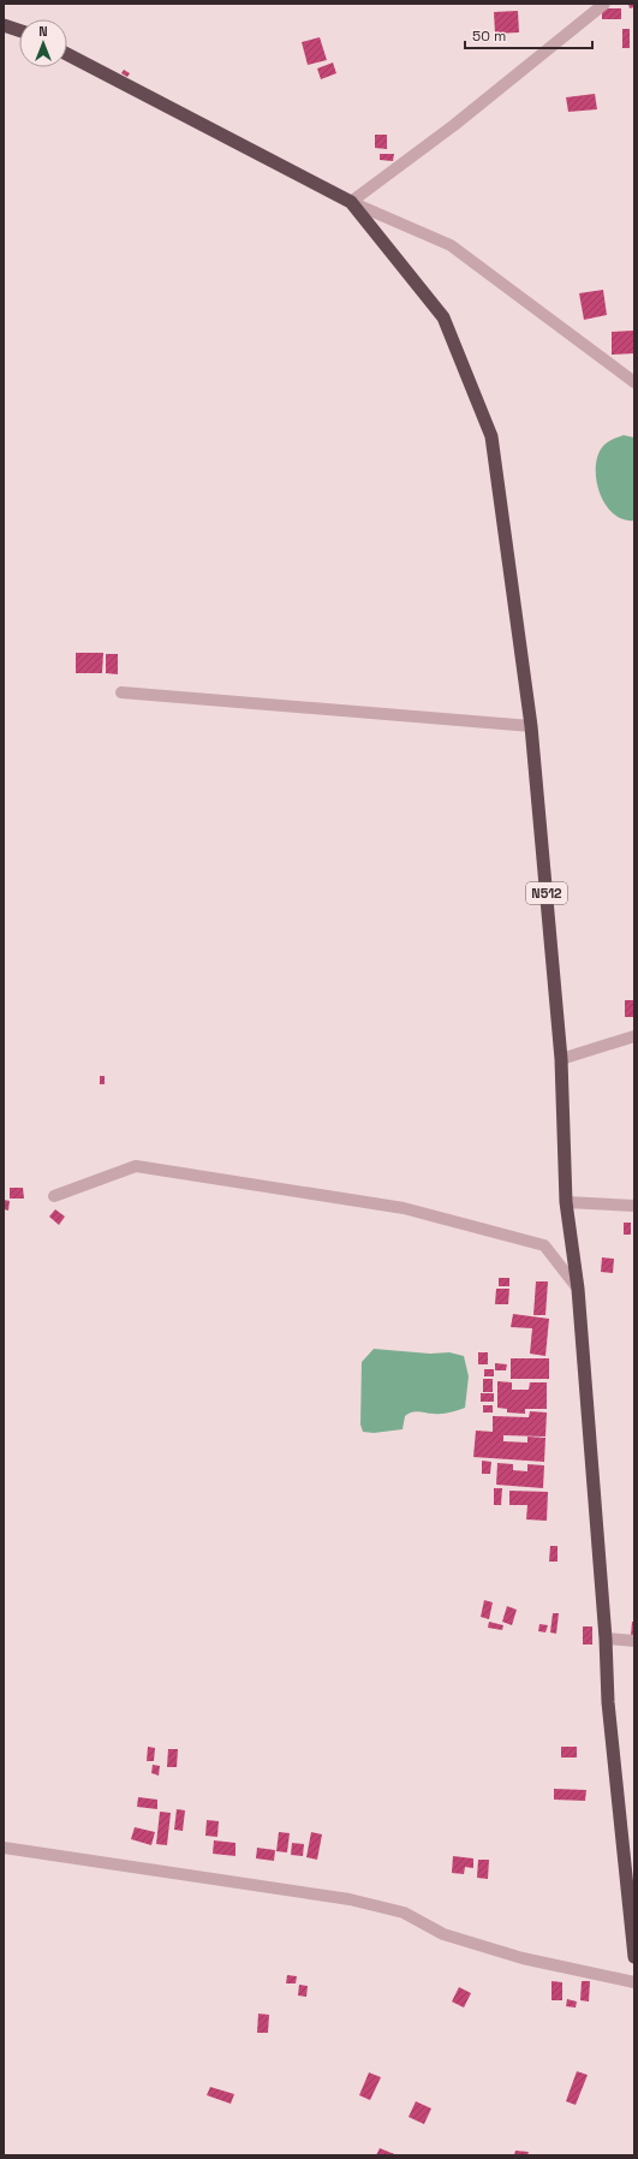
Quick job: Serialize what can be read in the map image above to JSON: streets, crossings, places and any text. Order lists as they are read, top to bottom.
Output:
{
  "streets": {
    "highway": ["N512"]
  },
  "scale_bar": "50 m",
  "north": "top"
}
